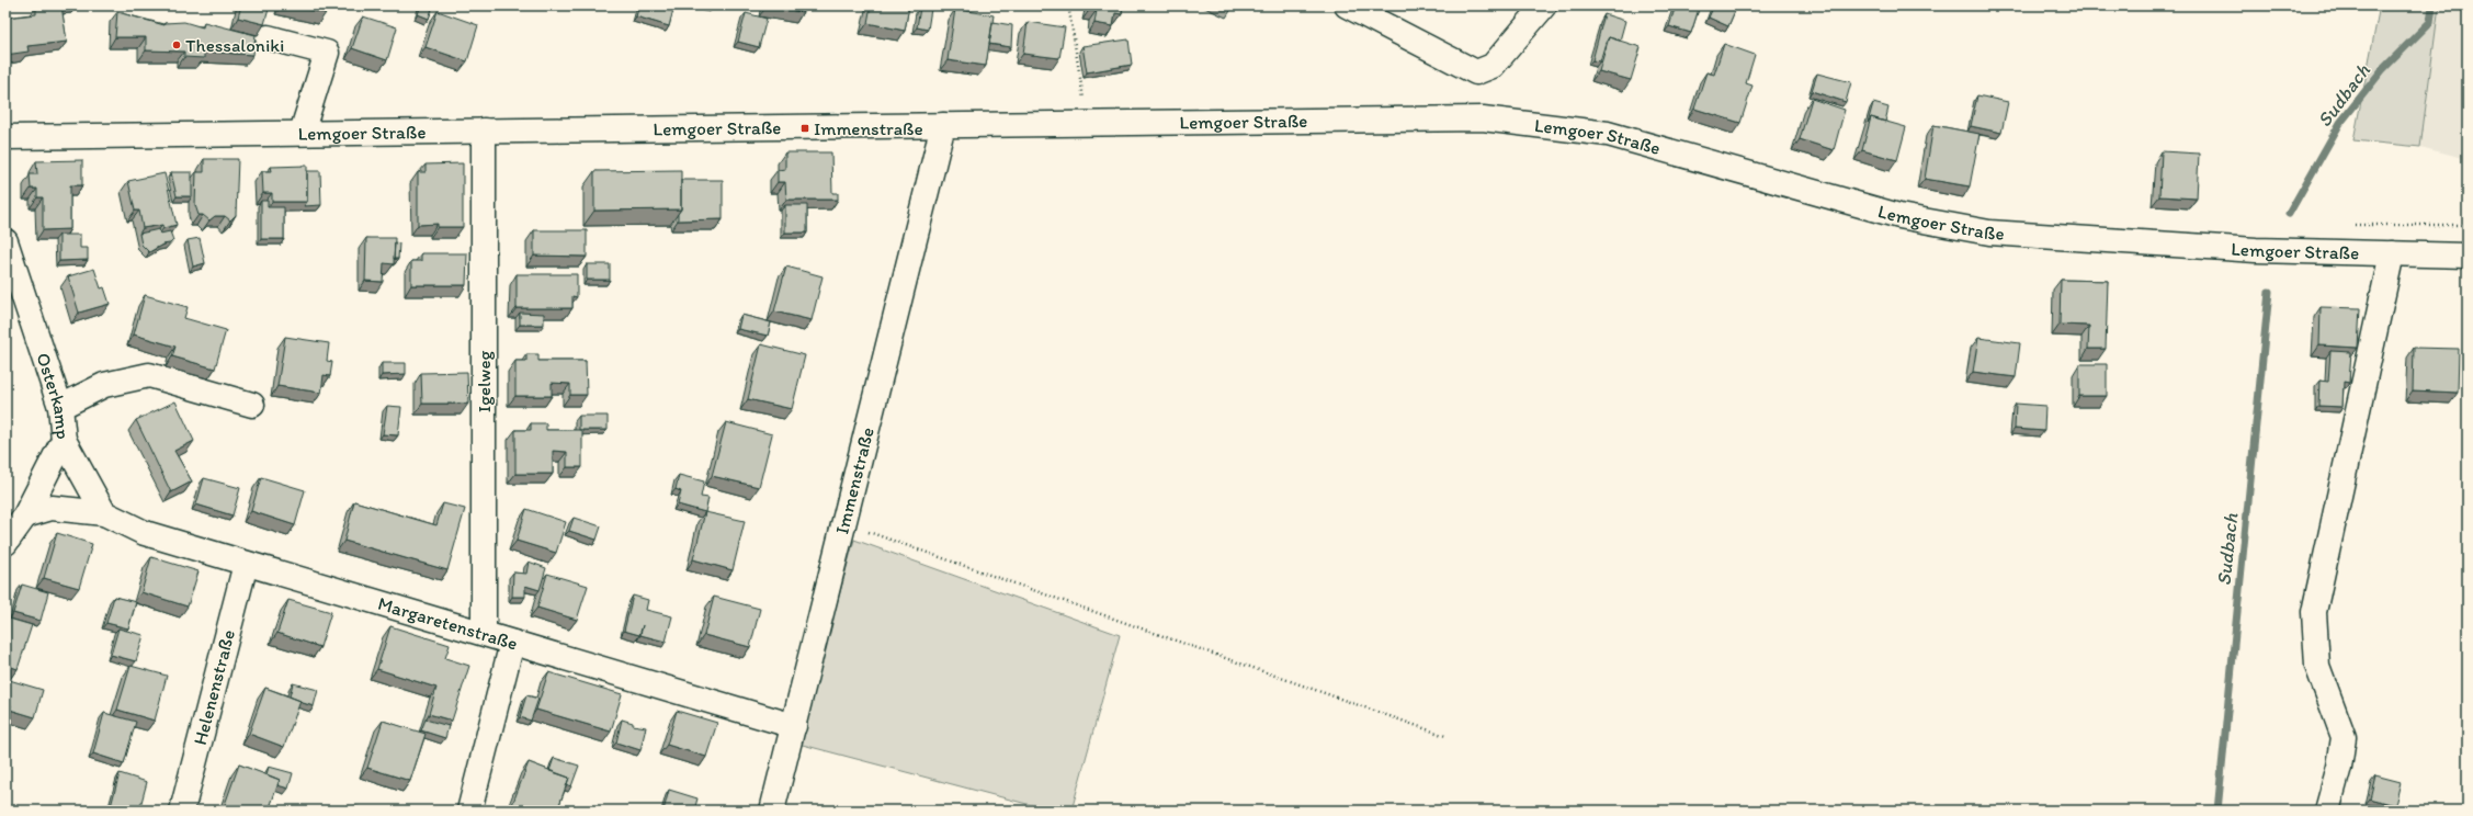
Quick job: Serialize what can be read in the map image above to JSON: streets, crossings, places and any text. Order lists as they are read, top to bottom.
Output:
{
  "streets": {
    "street": [
      "Lemgoer Straße",
      "Igelweg",
      "Osterkamp",
      "Immenstraße",
      "Margaretenstraße",
      "Helenenstraße"
    ]
  },
  "crossings": [
    ["Lemgoer Straße", "Igelweg"],
    ["Lemgoer Straße", "Immenstraße"],
    ["Igelweg", "Margaretenstraße"],
    ["Osterkamp", "Margaretenstraße"],
    ["Immenstraße", "Margaretenstraße"],
    ["Margaretenstraße", "Helenenstraße"]
  ],
  "water": ["Sudbach"],
  "places": {
    "other": ["Thessaloniki"],
    "transit": ["Immenstraße"]
  }
}
